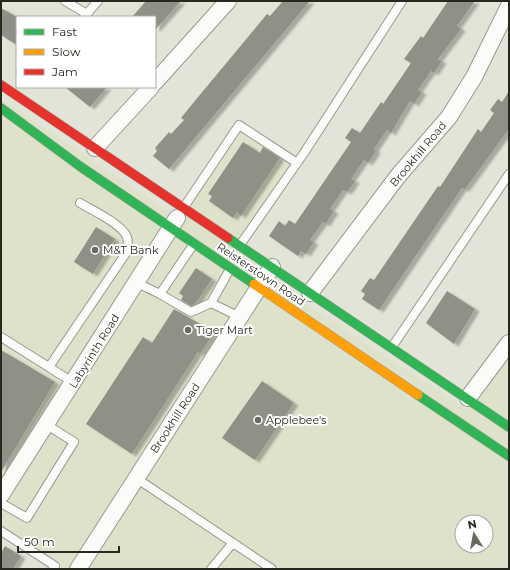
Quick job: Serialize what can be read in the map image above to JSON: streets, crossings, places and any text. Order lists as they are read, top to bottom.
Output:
{
  "streets": {
    "main road": ["Reisterstown Road"],
    "street": ["Brookhill Road", "Labyrinth Road"]
  },
  "crossings": [
    ["Brookhill Road", "Reisterstown Road"],
    ["Reisterstown Road", "Labyrinth Road"]
  ],
  "places": ["M&T Bank", "Tiger Mart", "Applebee's"],
  "legend": ["Fast", "Slow", "Jam"],
  "scale_bar": "50 m",
  "north": "top"
}
